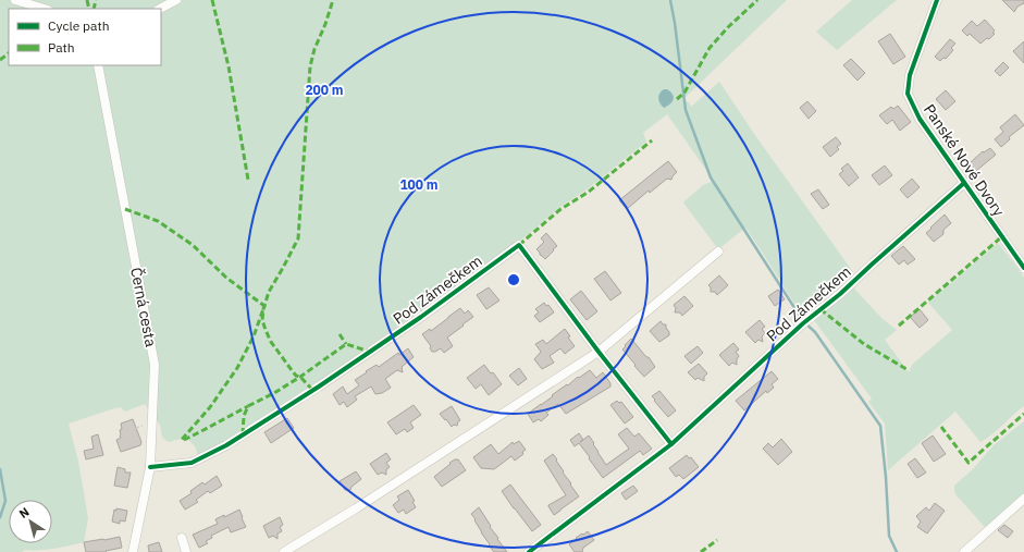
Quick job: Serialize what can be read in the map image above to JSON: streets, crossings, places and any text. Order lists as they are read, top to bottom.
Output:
{
  "streets": {
    "street": ["Panské Nové Dvory", "Pod Zámečkem", "Černá cesta"]
  },
  "crossings": [
    ["Panské Nové Dvory", "Pod Zámečkem"],
    ["Pod Zámečkem", "Černá cesta"]
  ],
  "legend": ["Cycle path", "Path"],
  "north": "top left",
  "rings": ["200 m", "100 m"]
}
